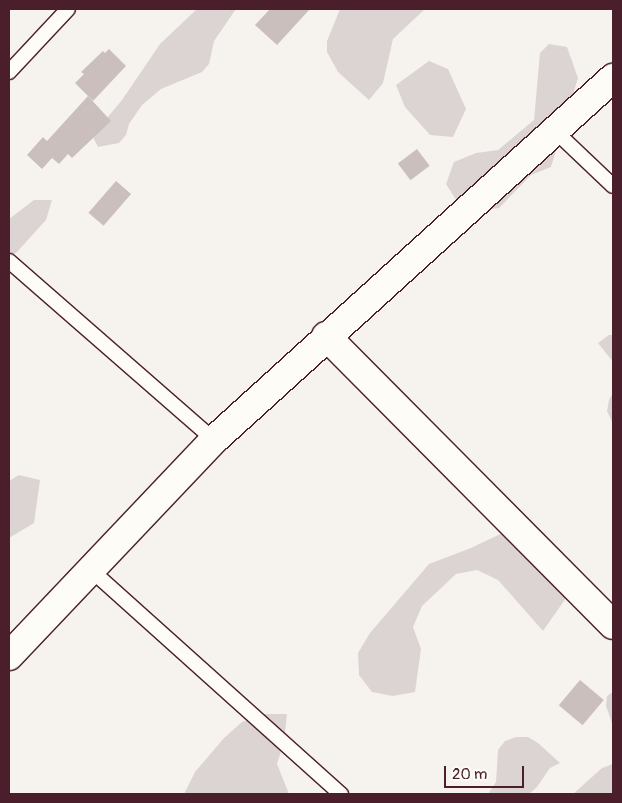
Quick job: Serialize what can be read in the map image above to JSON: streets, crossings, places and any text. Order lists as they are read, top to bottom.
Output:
{
  "scale_bar": "20 m"
}
